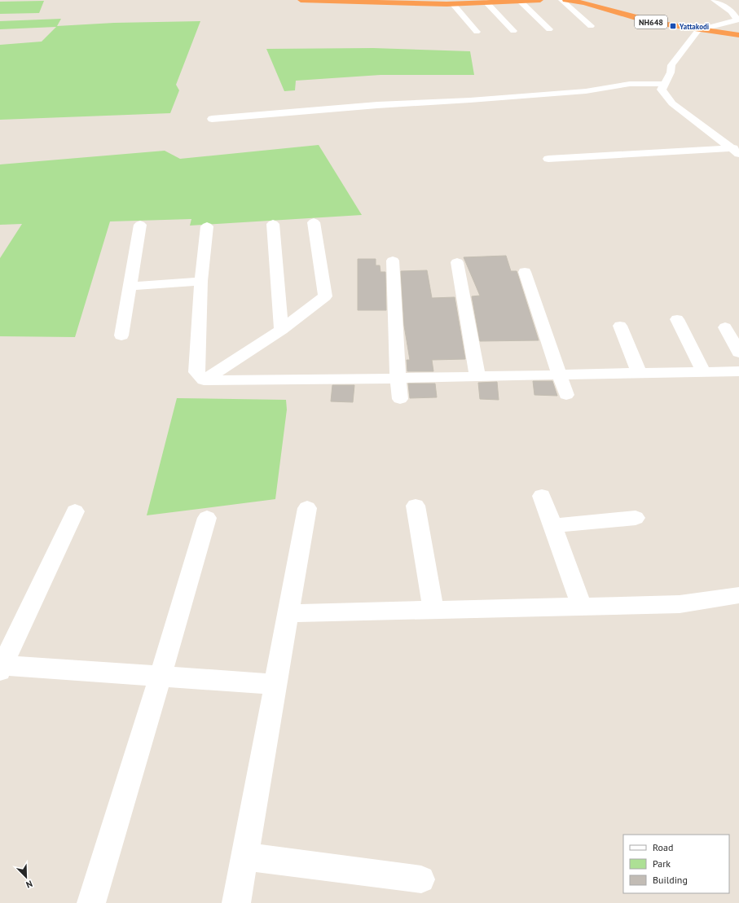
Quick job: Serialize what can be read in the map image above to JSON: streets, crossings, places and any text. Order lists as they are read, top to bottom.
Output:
{
  "streets": {
    "highway": ["NH648"]
  },
  "places": {
    "transit": ["Yattakodi"]
  },
  "legend": ["Road", "Park", "Building"],
  "north": "bottom right"
}
